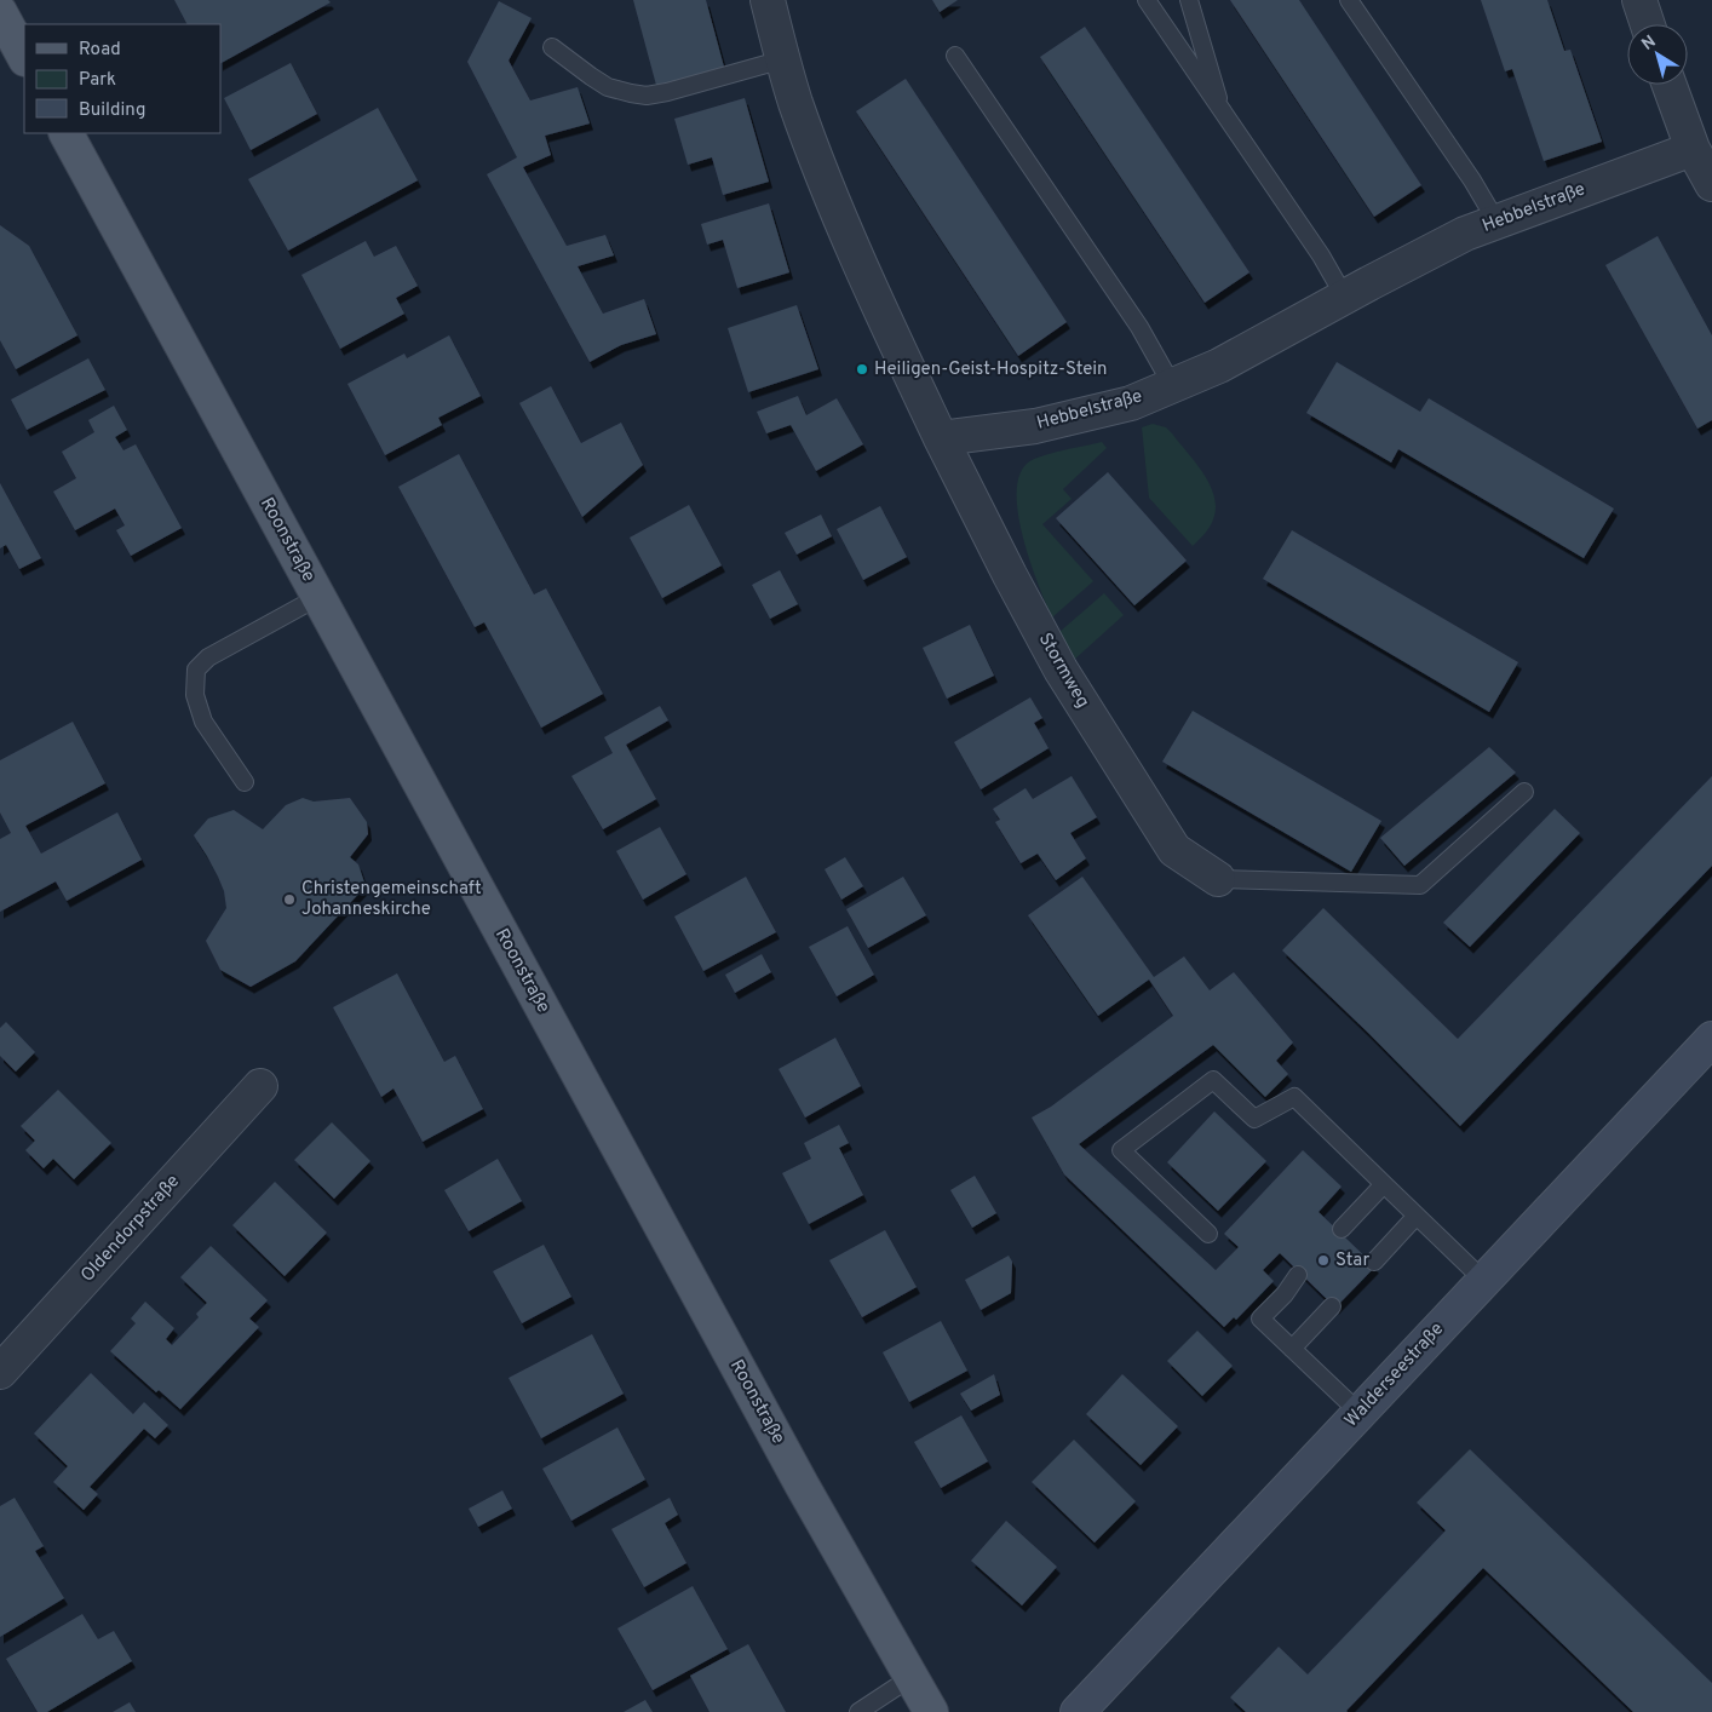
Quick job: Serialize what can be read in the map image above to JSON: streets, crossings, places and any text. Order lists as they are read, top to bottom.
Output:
{
  "streets": {
    "main road": ["Roonstraße", "Walderseestraße"],
    "street": ["Hebbelstraße", "Stormweg", "Oldendorpstraße"]
  },
  "crossings": [
    ["Hebbelstraße", "Stormweg"]
  ],
  "places": ["Heiligen-Geist-Hospitz-Stein", "Christengemeinschaft Johanneskirche", "Star"],
  "legend": ["Road", "Park", "Building"],
  "north": "top left"
}
